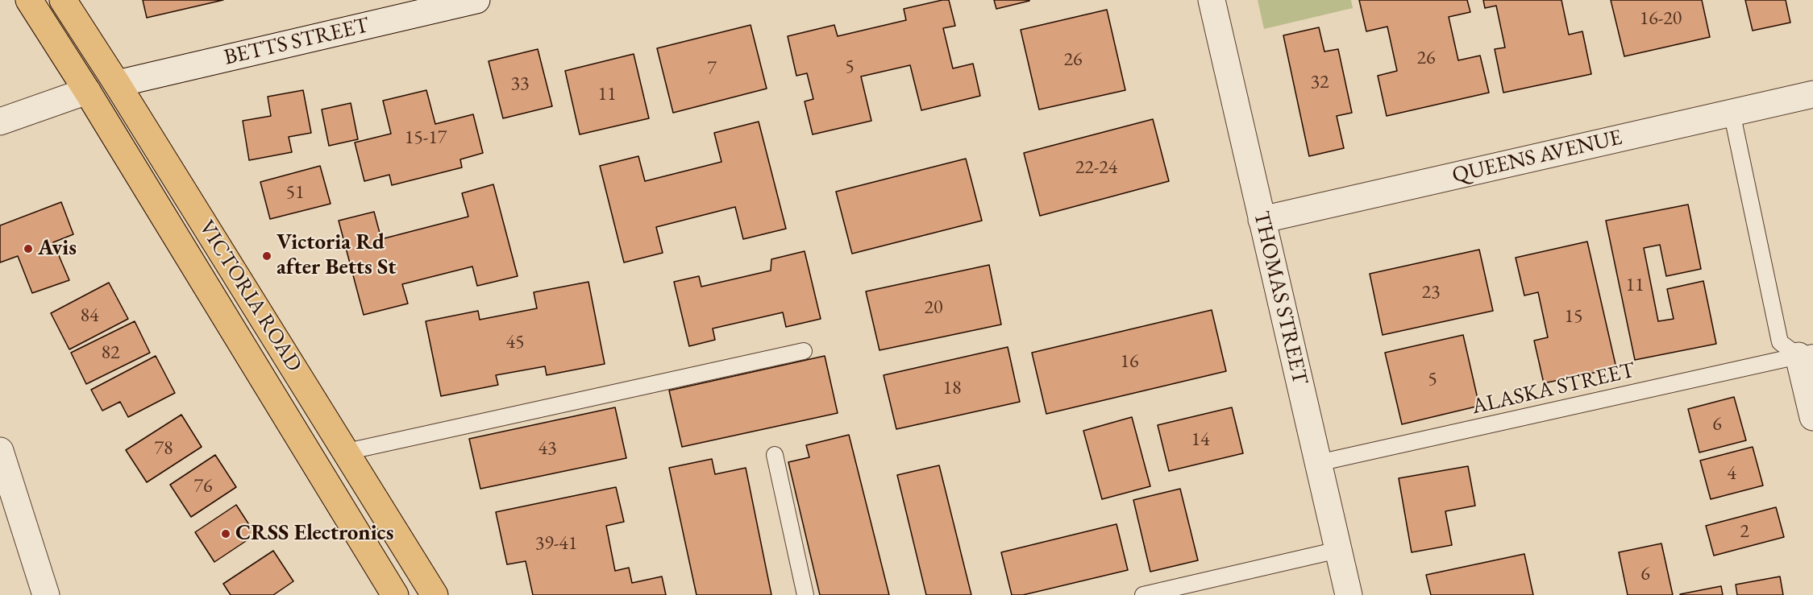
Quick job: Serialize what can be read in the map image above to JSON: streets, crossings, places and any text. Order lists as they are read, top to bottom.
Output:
{
  "streets": {
    "main road": ["VICTORIA ROAD"],
    "street": ["BETTS STREET", "QUEENS AVENUE", "THOMAS STREET"],
    "lane": ["ALASKA STREET"]
  },
  "crossings": [
    ["BETTS STREET", "VICTORIA ROAD"],
    ["QUEENS AVENUE", "THOMAS STREET"],
    ["THOMAS STREET", "ALASKA STREET"]
  ],
  "places": ["Avis", "Victoria Rd after Betts St", "CRSS Electronics"],
  "house_numbers": [
    "16-20",
    "26",
    "26",
    "5",
    "7",
    "32",
    "33",
    "11",
    "15-17",
    "22-24",
    "51",
    "11",
    "23",
    "20",
    "84",
    "15",
    "45",
    "82",
    "16",
    "5",
    "18",
    "6",
    "14",
    "78",
    "43",
    "4",
    "76",
    "2",
    "39-41",
    "6"
  ]
}
